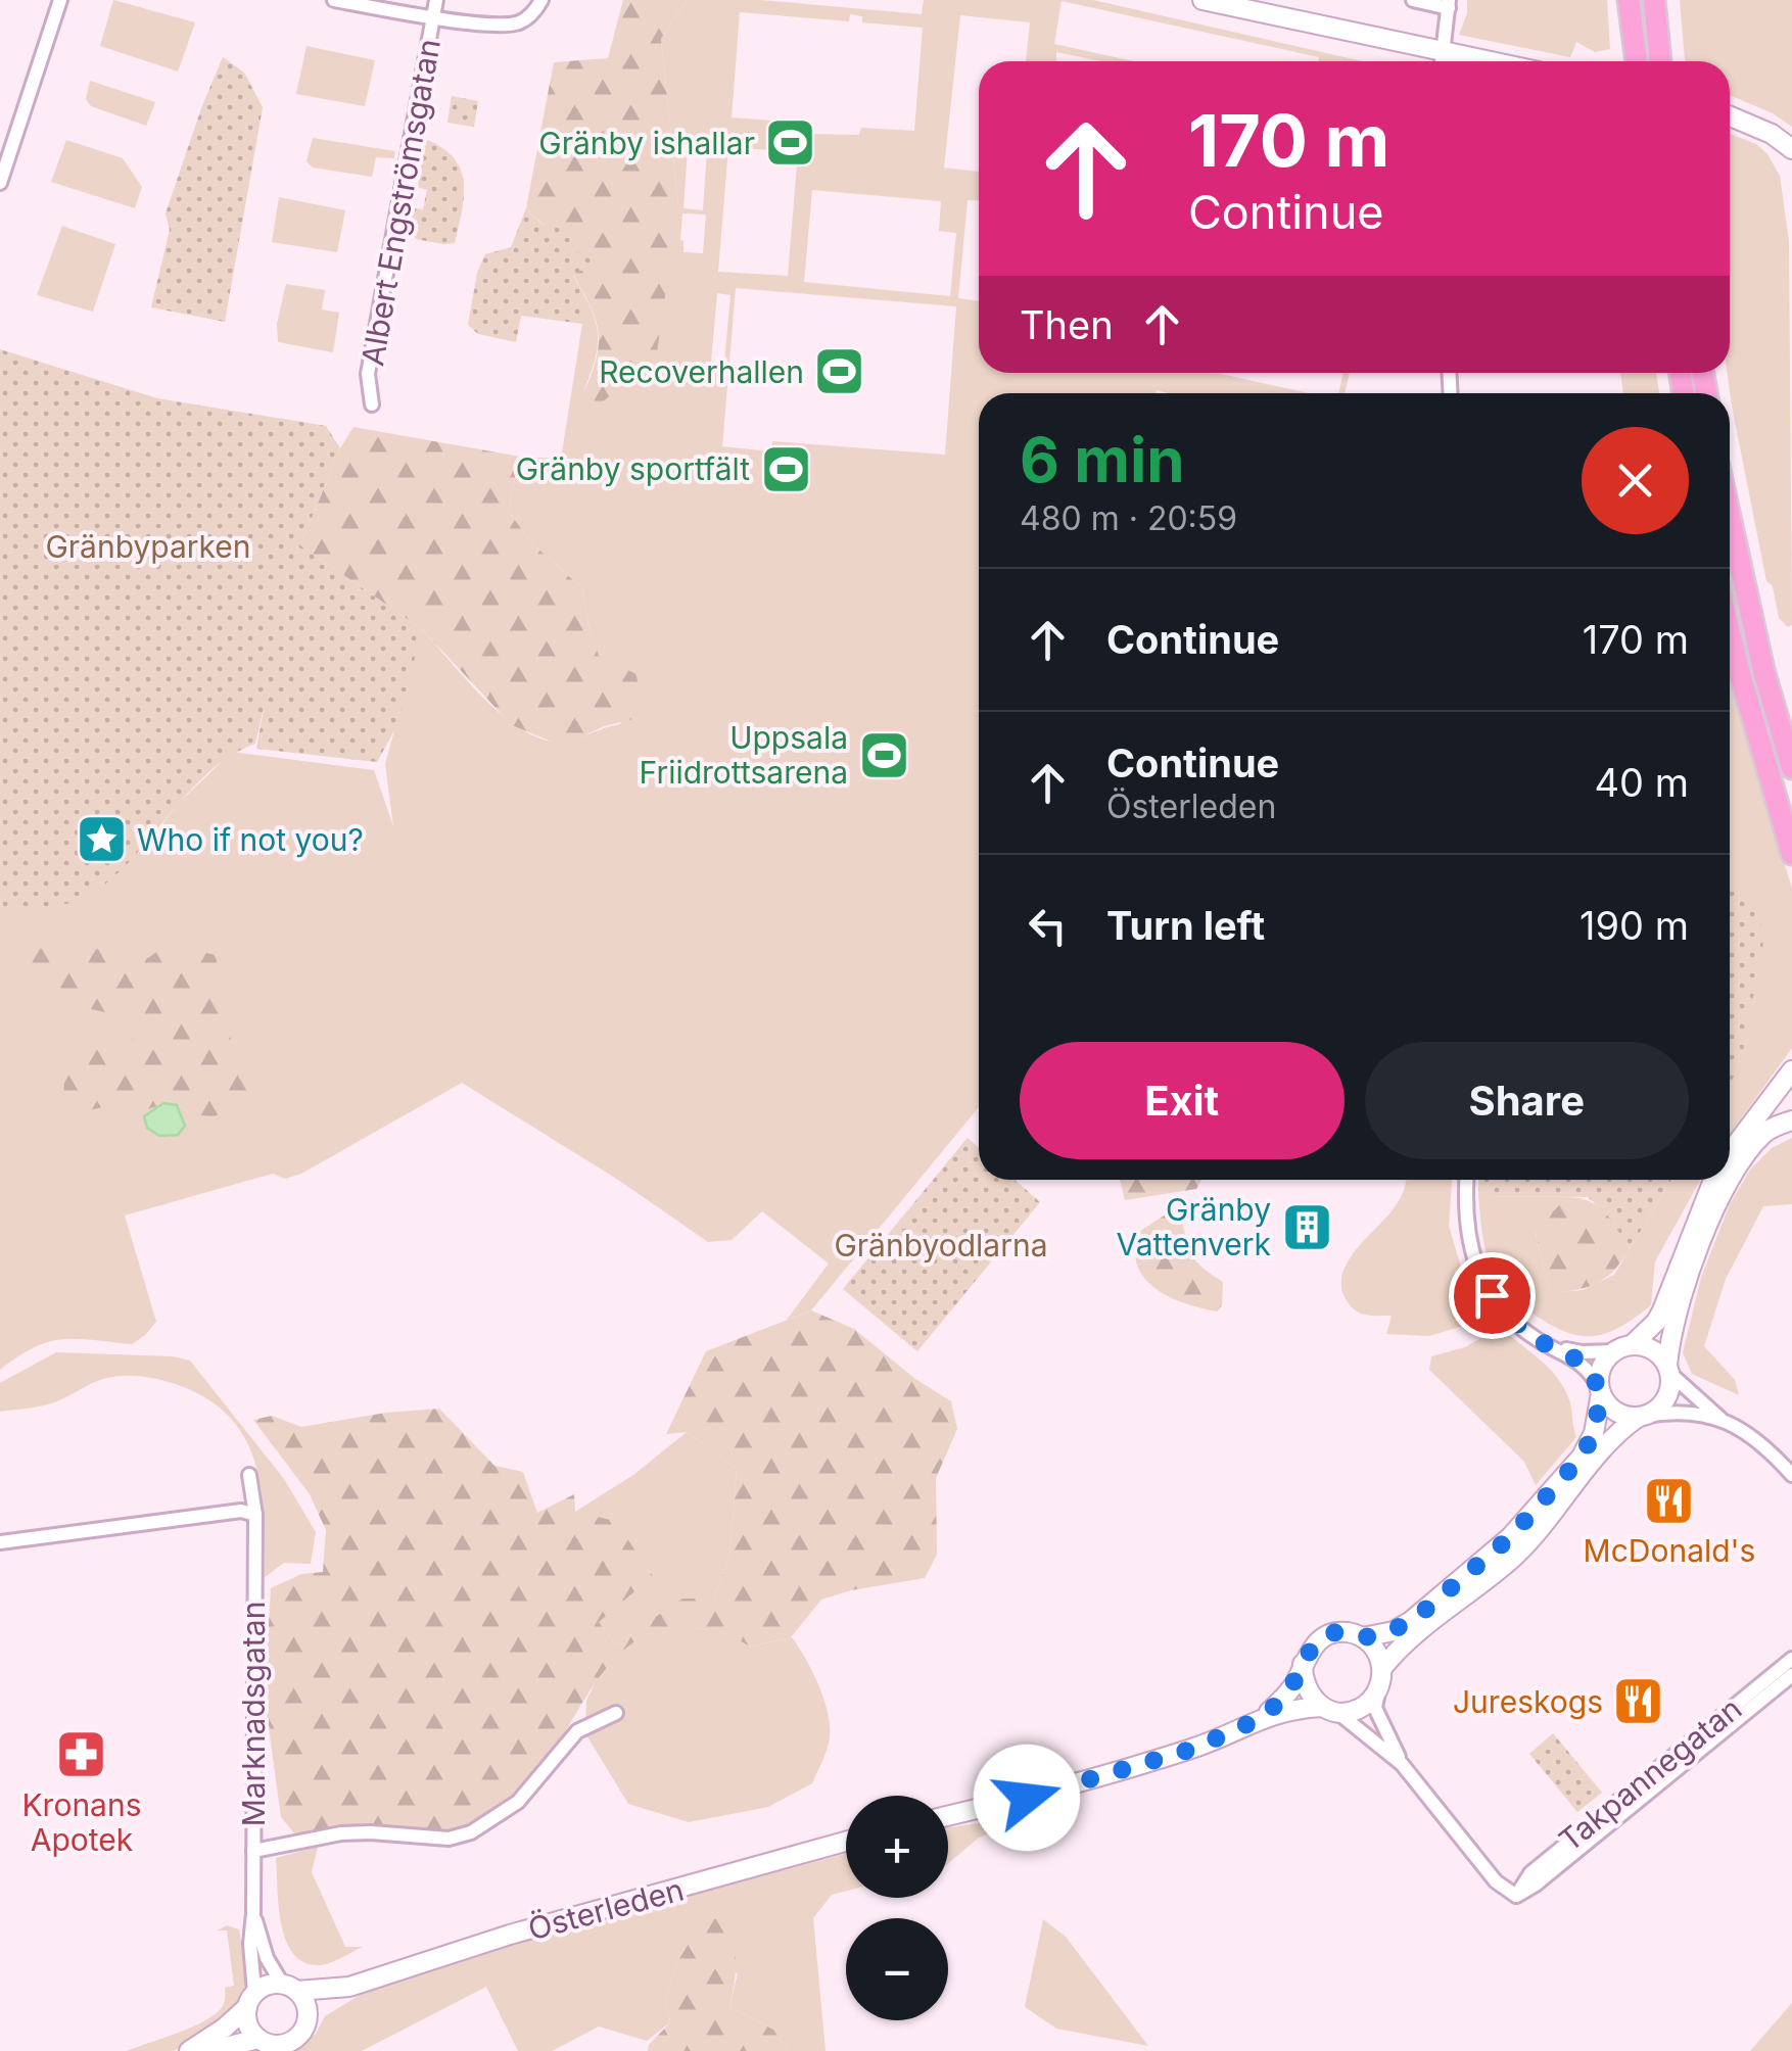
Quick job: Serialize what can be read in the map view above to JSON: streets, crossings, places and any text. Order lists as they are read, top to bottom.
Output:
{
  "streets": {
    "main road": ["Österleden"],
    "street": ["Albert Engströmsgatan", "Marknadsgatan", "Takpannegatan"]
  },
  "crossings": [
    ["Marknadsgatan", "Österleden"]
  ],
  "parks": ["Gränbyparken", "Gränbyodlarna"],
  "places": {
    "sports": [
      "Gränby ishallar",
      "Recoverhallen",
      "Gränby sportfält",
      "Uppsala Friidrottsarena"
    ],
    "place": ["Who if not you?"],
    "building": ["Gränby Vattenverk"],
    "restaurant": ["McDonald's", "Jureskogs"],
    "pharmacy": ["Kronans Apotek"]
  },
  "page": {
    "turn": ["170 m", "Continue"],
    "then": "Then",
    "heading": ["6 min", "480 m · 20:59"],
    "list": [
      {
        "name": "Continue",
        "value": "170 m"
      },
      {
        "name": "Continue",
        "note": "Österleden",
        "value": "40 m"
      },
      {
        "name": "Turn left",
        "value": "190 m"
      }
    ],
    "buttons": ["Exit", "Share"],
    "map_buttons": ["+", "−"]
  }
}
